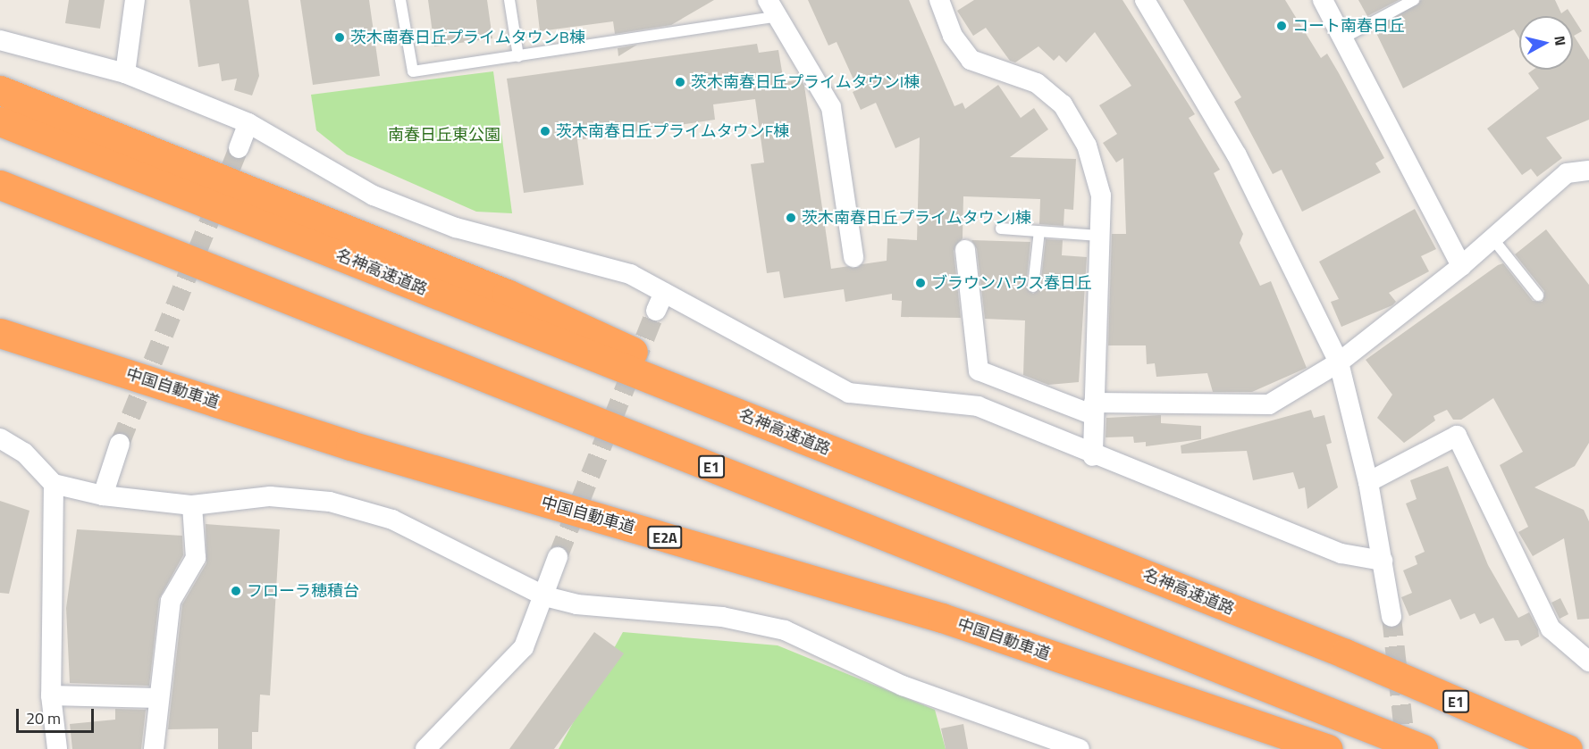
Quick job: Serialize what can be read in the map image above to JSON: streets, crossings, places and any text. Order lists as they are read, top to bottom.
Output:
{
  "streets": {
    "highway": [
      "名神高速道路",
      "中国自動車道",
      "E1",
      "E2A"
    ]
  },
  "parks": ["南春日丘東公園"],
  "places": [
    "コート南春日丘",
    "茨木南春日丘プライムタウンB棟",
    "茨木南春日丘プライムタウンI棟",
    "茨木南春日丘プライムタウンF棟",
    "茨木南春日丘プライムタウンJ棟",
    "ブラウンハウス春日丘",
    "フローラ穂積台"
  ],
  "scale_bar": "20 m",
  "north": "right"
}
